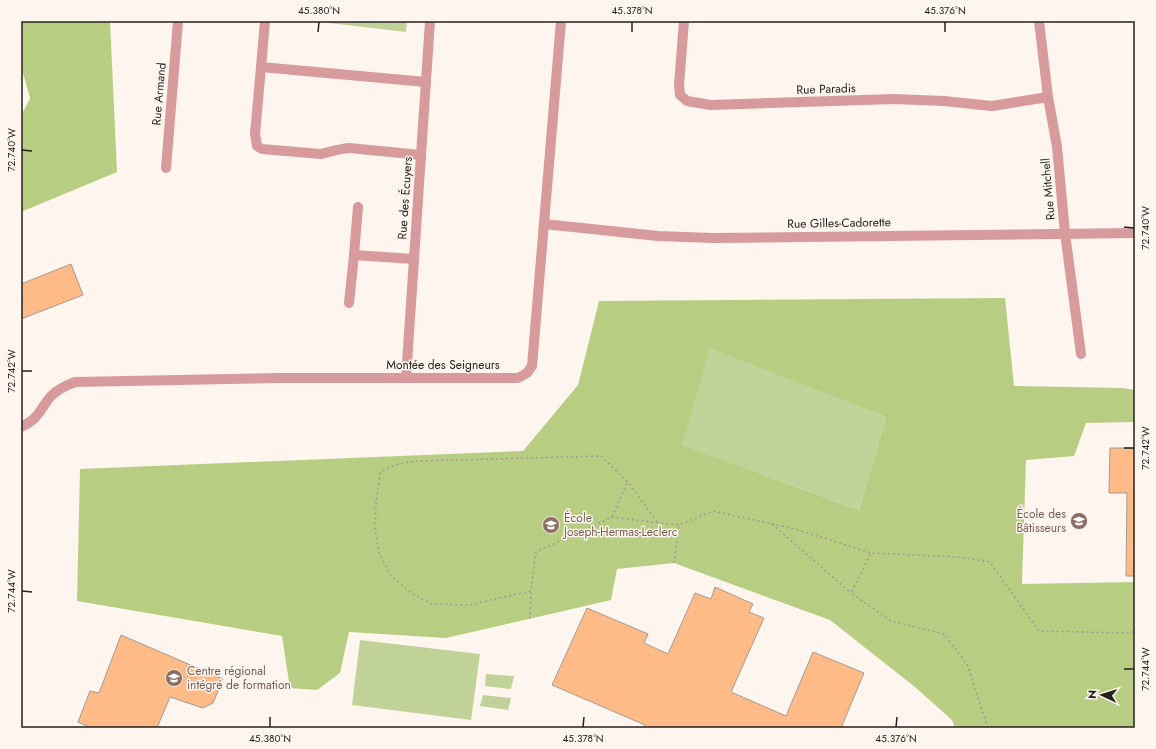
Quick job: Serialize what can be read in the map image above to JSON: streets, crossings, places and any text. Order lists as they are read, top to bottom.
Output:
{
  "streets": {
    "street": [
      "Rue Paradis",
      "Rue Armand",
      "Rue Mitchell",
      "Rue des Écuyers",
      "Rue Gilles-Cadorette",
      "Montée des Seigneurs"
    ]
  },
  "crossings": [
    ["Rue Paradis", "Rue Mitchell"],
    ["Rue Mitchell", "Rue Gilles-Cadorette"],
    ["Rue des Écuyers", "Montée des Seigneurs"],
    ["Rue Gilles-Cadorette", "Montée des Seigneurs"]
  ],
  "places": {
    "school or university": ["École des Bâtisseurs", "École Joseph-Hermas-Leclerc", "Centre régional intégré de formation"]
  },
  "north": "left",
  "coordinates": [
    "45.380°N",
    "45.378°N",
    "45.376°N",
    "72.740°W",
    "72.742°W",
    "72.744°W"
  ]
}
